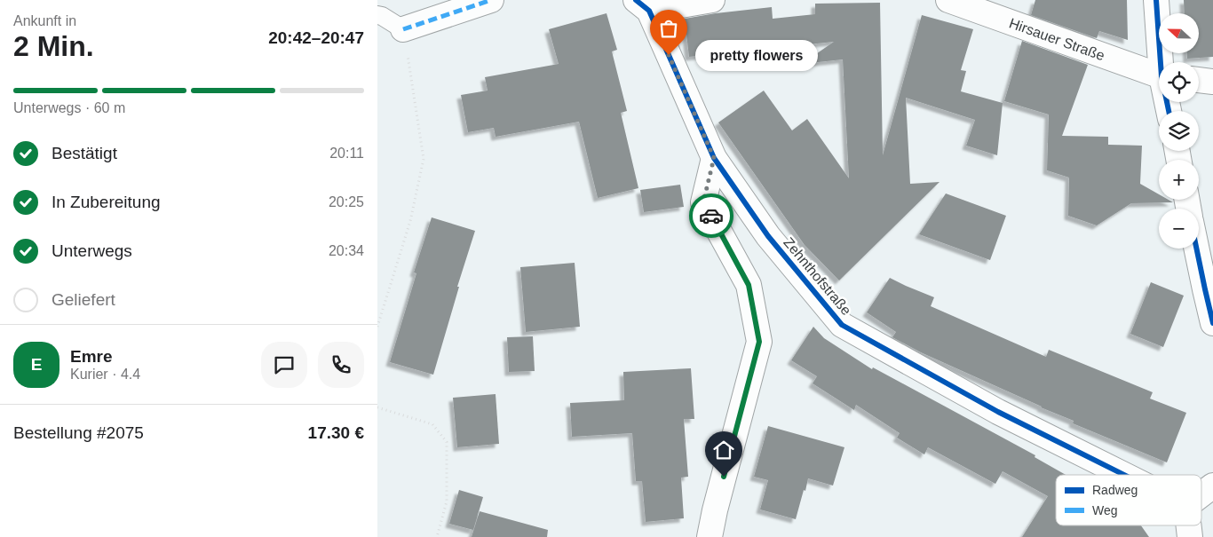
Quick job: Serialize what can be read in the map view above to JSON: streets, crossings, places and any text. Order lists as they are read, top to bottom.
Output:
{
  "streets": {
    "street": ["Hirsauer Straße", "Zehnthofstraße"]
  },
  "places": ["pretty flowers"],
  "legend": ["Radweg", "Weg"],
  "north": "left",
  "page": {
    "heading": ["2 Min.", "Ankunft in", "20:42–20:47"],
    "panel": [
      "Emre",
      "Kurier · 4.4",
      "Bestellung #2075",
      "17.30 €"
    ],
    "map_buttons": ["+", "−"],
    "bubble": "pretty flowers",
    "bar": "Unterwegs · 60 m",
    "list": [
      ["Bestätigt", "20:11"],
      ["In Zubereitung", "20:25"],
      ["Unterwegs", "20:34"],
      "Geliefert"
    ],
    "round": "E"
  }
}
